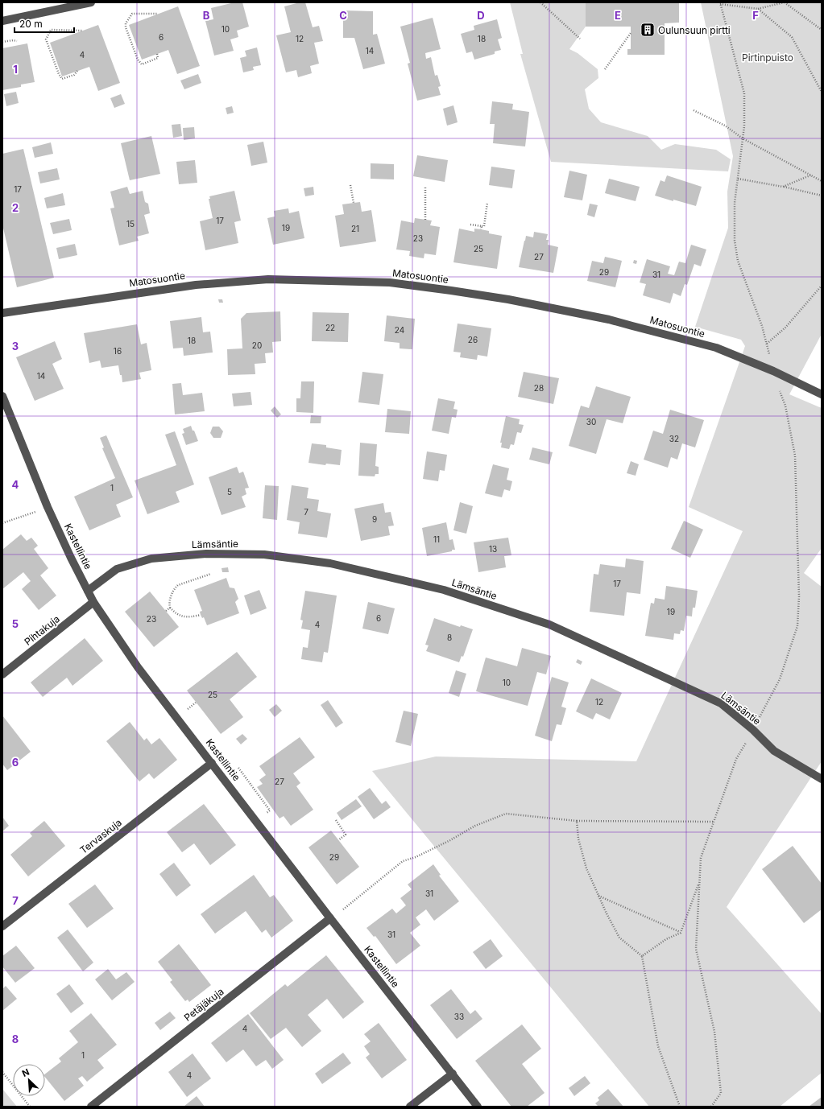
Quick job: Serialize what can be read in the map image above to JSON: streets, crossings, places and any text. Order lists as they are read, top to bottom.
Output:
{
  "streets": {
    "street": [
      "Matosuontie",
      "Lämsäntie",
      "Kastellintie",
      "Pihtakuja",
      "Tervaskuja",
      "Petäjäkuja"
    ]
  },
  "crossings": [
    ["Lämsäntie", "Kastellintie"],
    ["Kastellintie", "Pihtakuja"],
    ["Kastellintie", "Tervaskuja"],
    ["Kastellintie", "Petäjäkuja"]
  ],
  "parks": ["Pirtinpuisto"],
  "places": {
    "building": ["Oulunsuun pirtti"]
  },
  "house_numbers": [
    "10",
    "6",
    "12",
    "18",
    "14",
    "4",
    "17",
    "17",
    "15",
    "19",
    "21",
    "23",
    "25",
    "27",
    "29",
    "31",
    "22",
    "24",
    "26",
    "18",
    "20",
    "16",
    "14",
    "28",
    "30",
    "32",
    "1",
    "5",
    "7",
    "9",
    "11",
    "13",
    "17",
    "19",
    "6",
    "23",
    "4",
    "8",
    "10",
    "25",
    "12",
    "27",
    "29",
    "31",
    "31",
    "33",
    "4",
    "1",
    "4"
  ],
  "scale_bar": "20 m",
  "north": "top left",
  "grid": {
    "columns": [
      "B",
      "C",
      "D",
      "E",
      "F"
    ],
    "rows": [
      "1",
      "2",
      "3",
      "4",
      "5",
      "6",
      "7",
      "8"
    ]
  }
}
